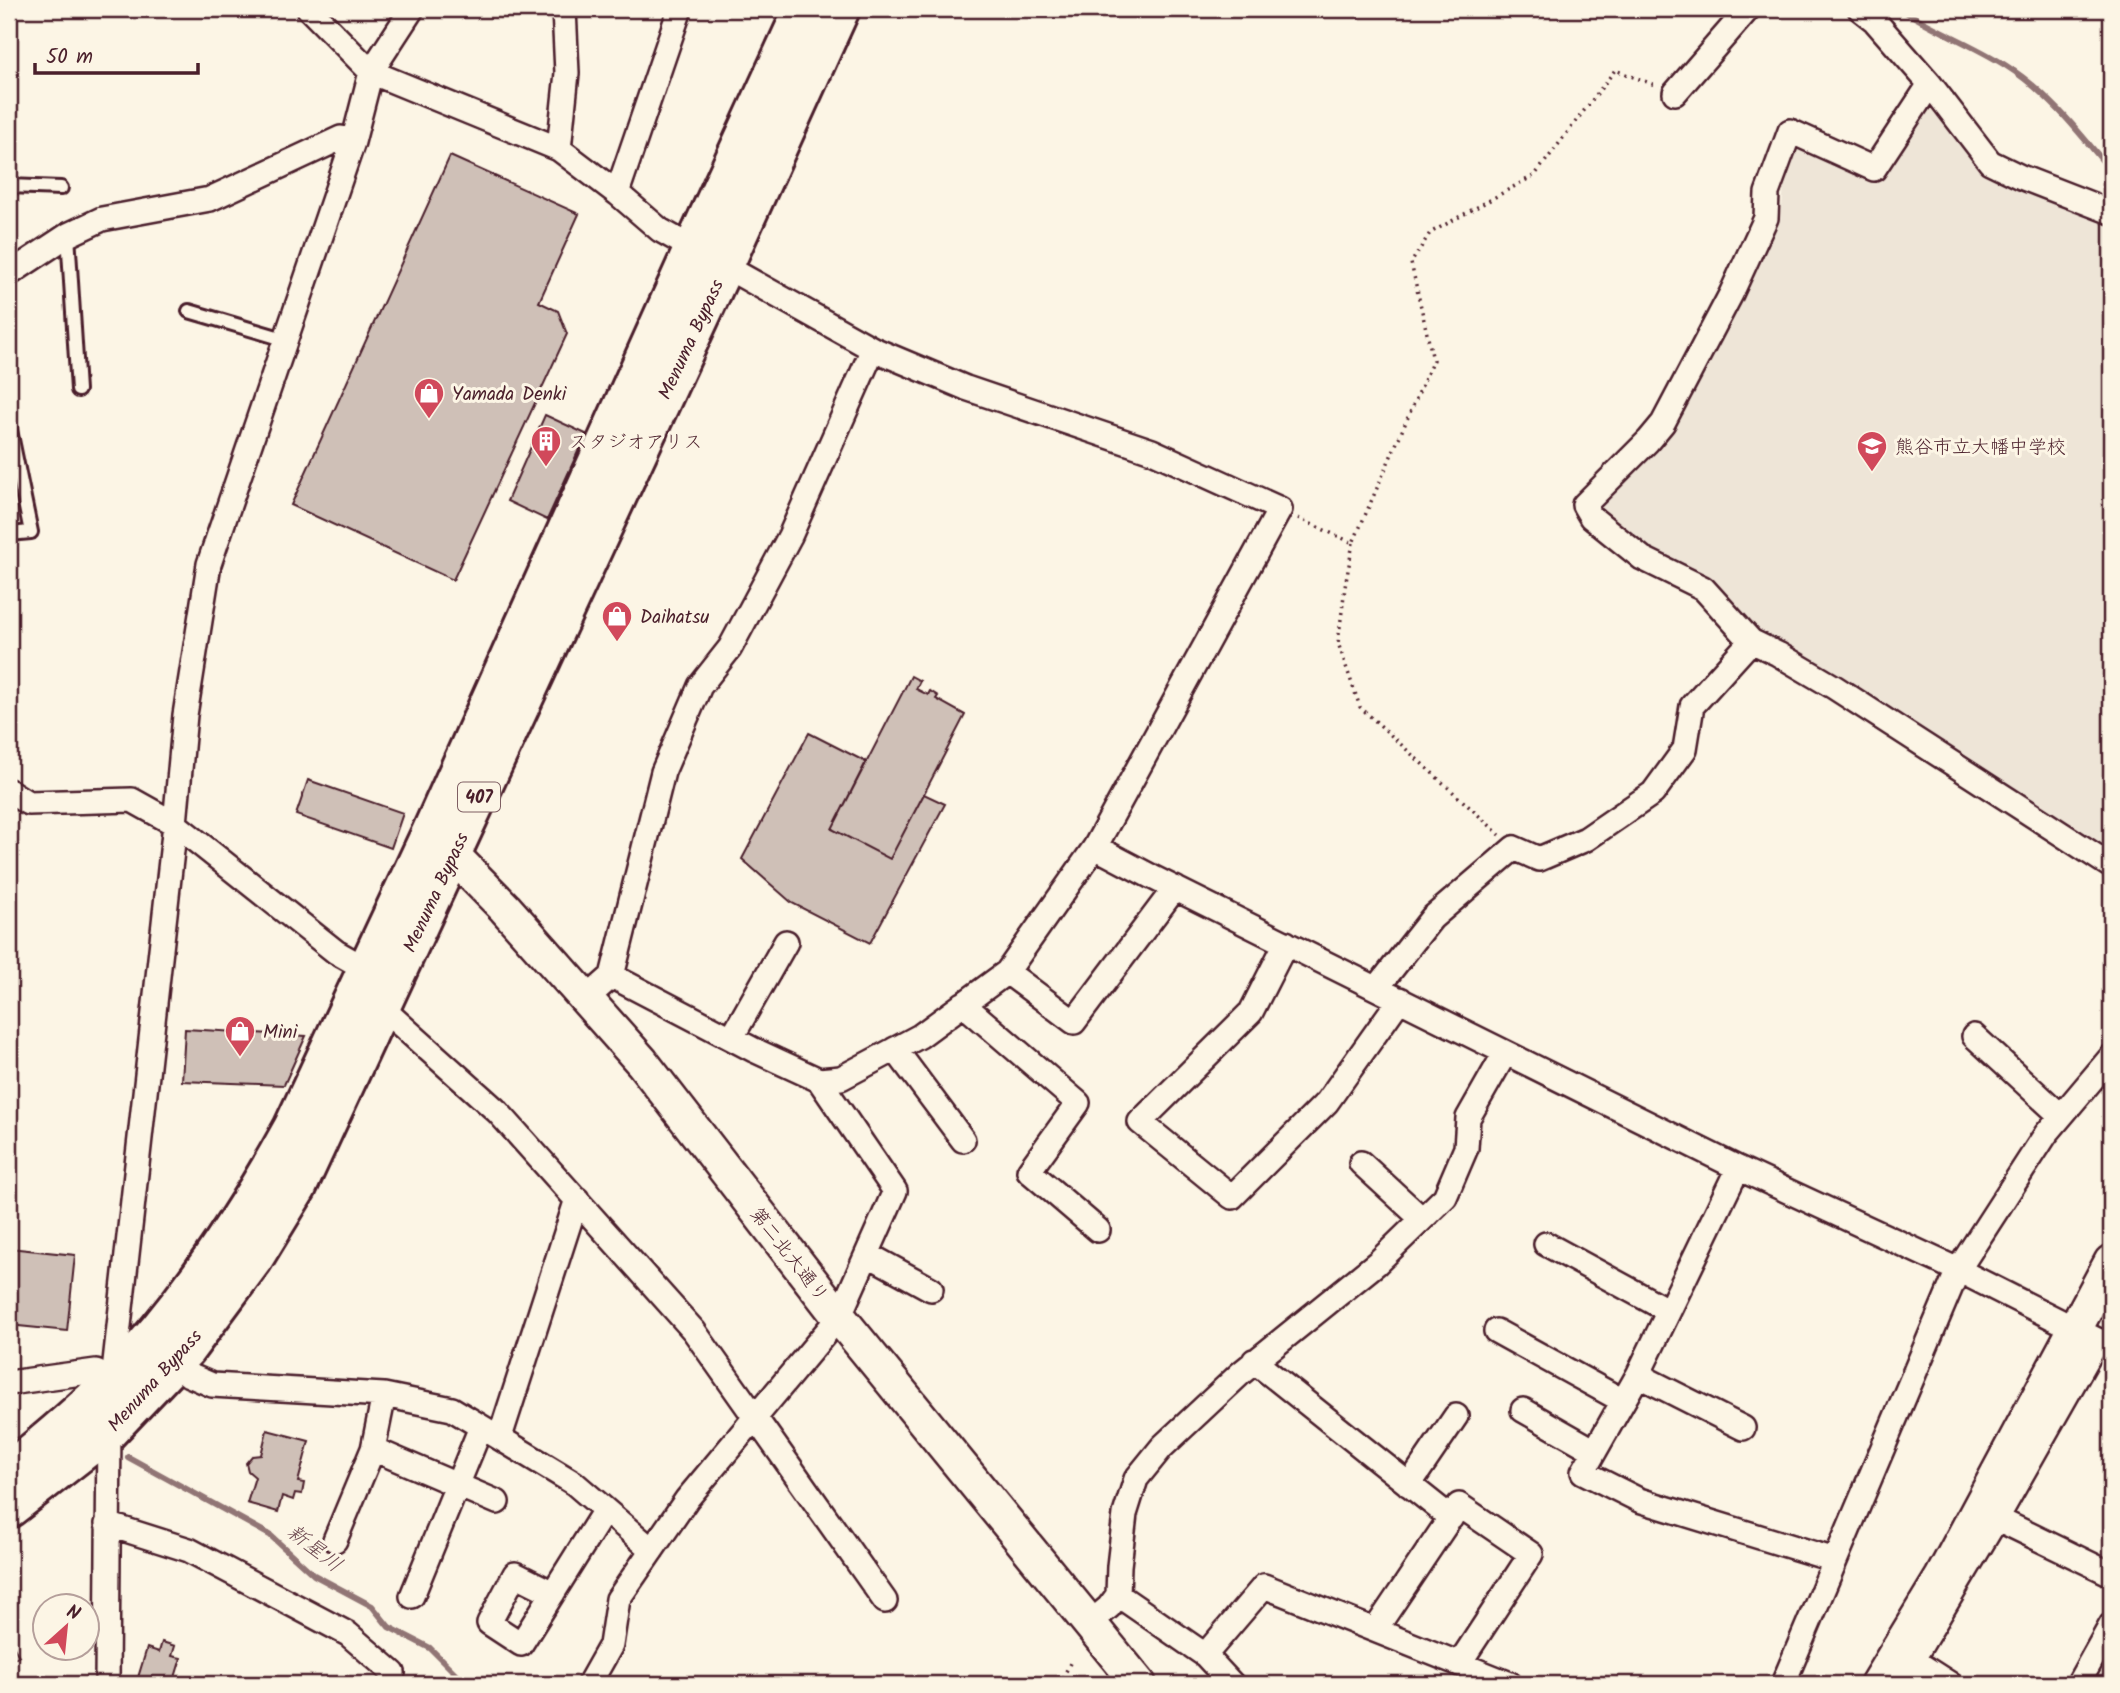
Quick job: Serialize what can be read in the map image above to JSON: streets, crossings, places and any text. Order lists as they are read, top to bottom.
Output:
{
  "streets": {
    "highway": ["Menuma Bypass", "407"],
    "street": ["第二北大通り"]
  },
  "crossings": [
    ["Menuma Bypass", "第二北大通り"]
  ],
  "water": ["新星川"],
  "places": {
    "shop": ["Yamada Denki", "Daihatsu", "Mini"],
    "building": ["スタジオアリス"],
    "school or university": ["熊谷市立大幡中学校"]
  },
  "scale_bar": "50 m",
  "north": "top right"
}
